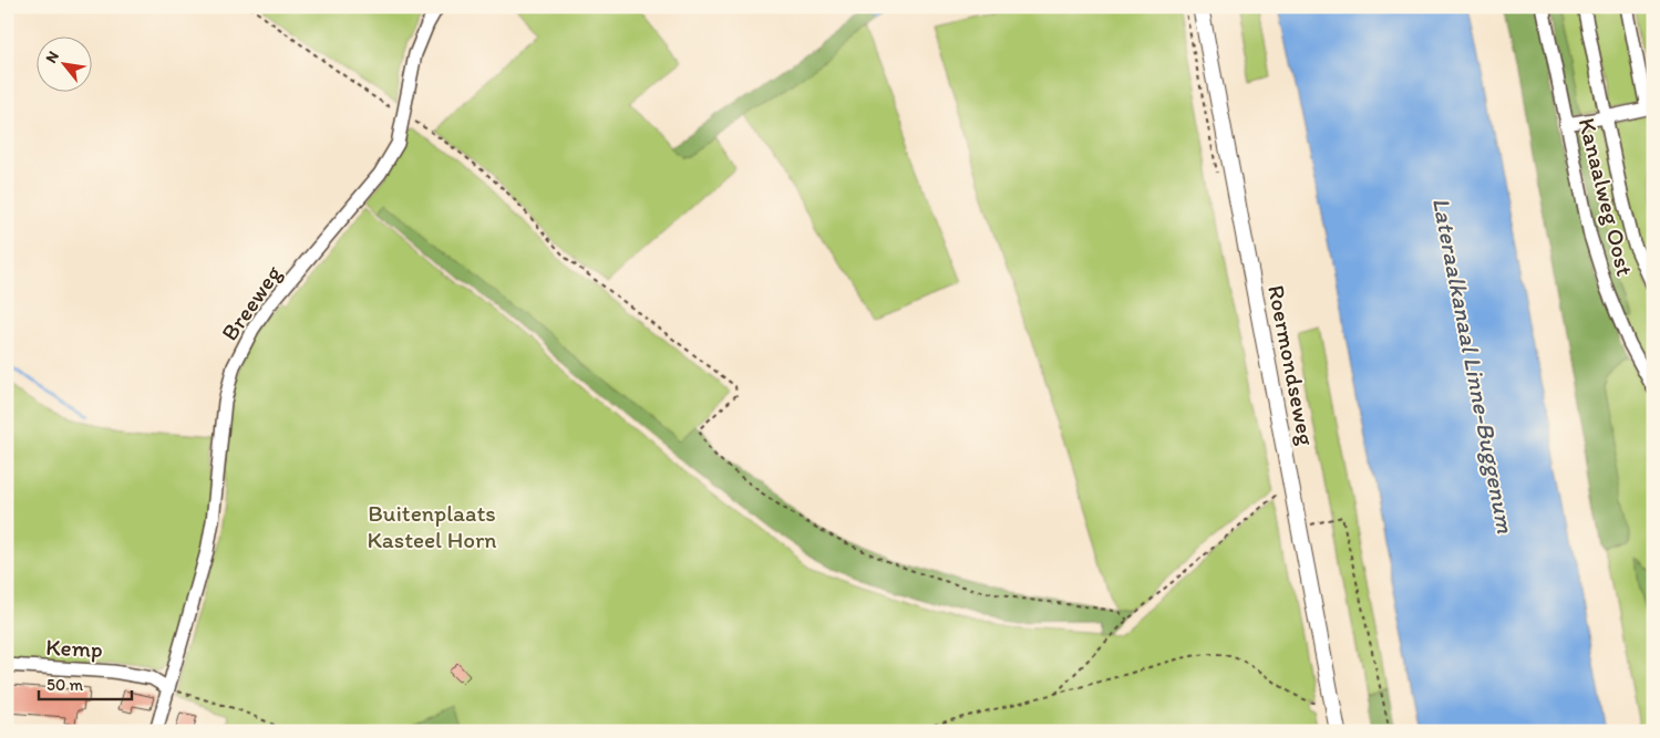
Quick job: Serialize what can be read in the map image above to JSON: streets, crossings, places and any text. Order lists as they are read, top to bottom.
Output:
{
  "streets": {
    "main road": ["Roermondseweg"],
    "street": ["Kanaalweg Oost", "Breeweg", "Kemp"]
  },
  "crossings": [
    ["Breeweg", "Kemp"]
  ],
  "water": ["Lateraalkanaal Linne-Buggenum"],
  "parks": ["Buitenplaats Kasteel Horn"],
  "scale_bar": "50 m",
  "north": "top left"
}
